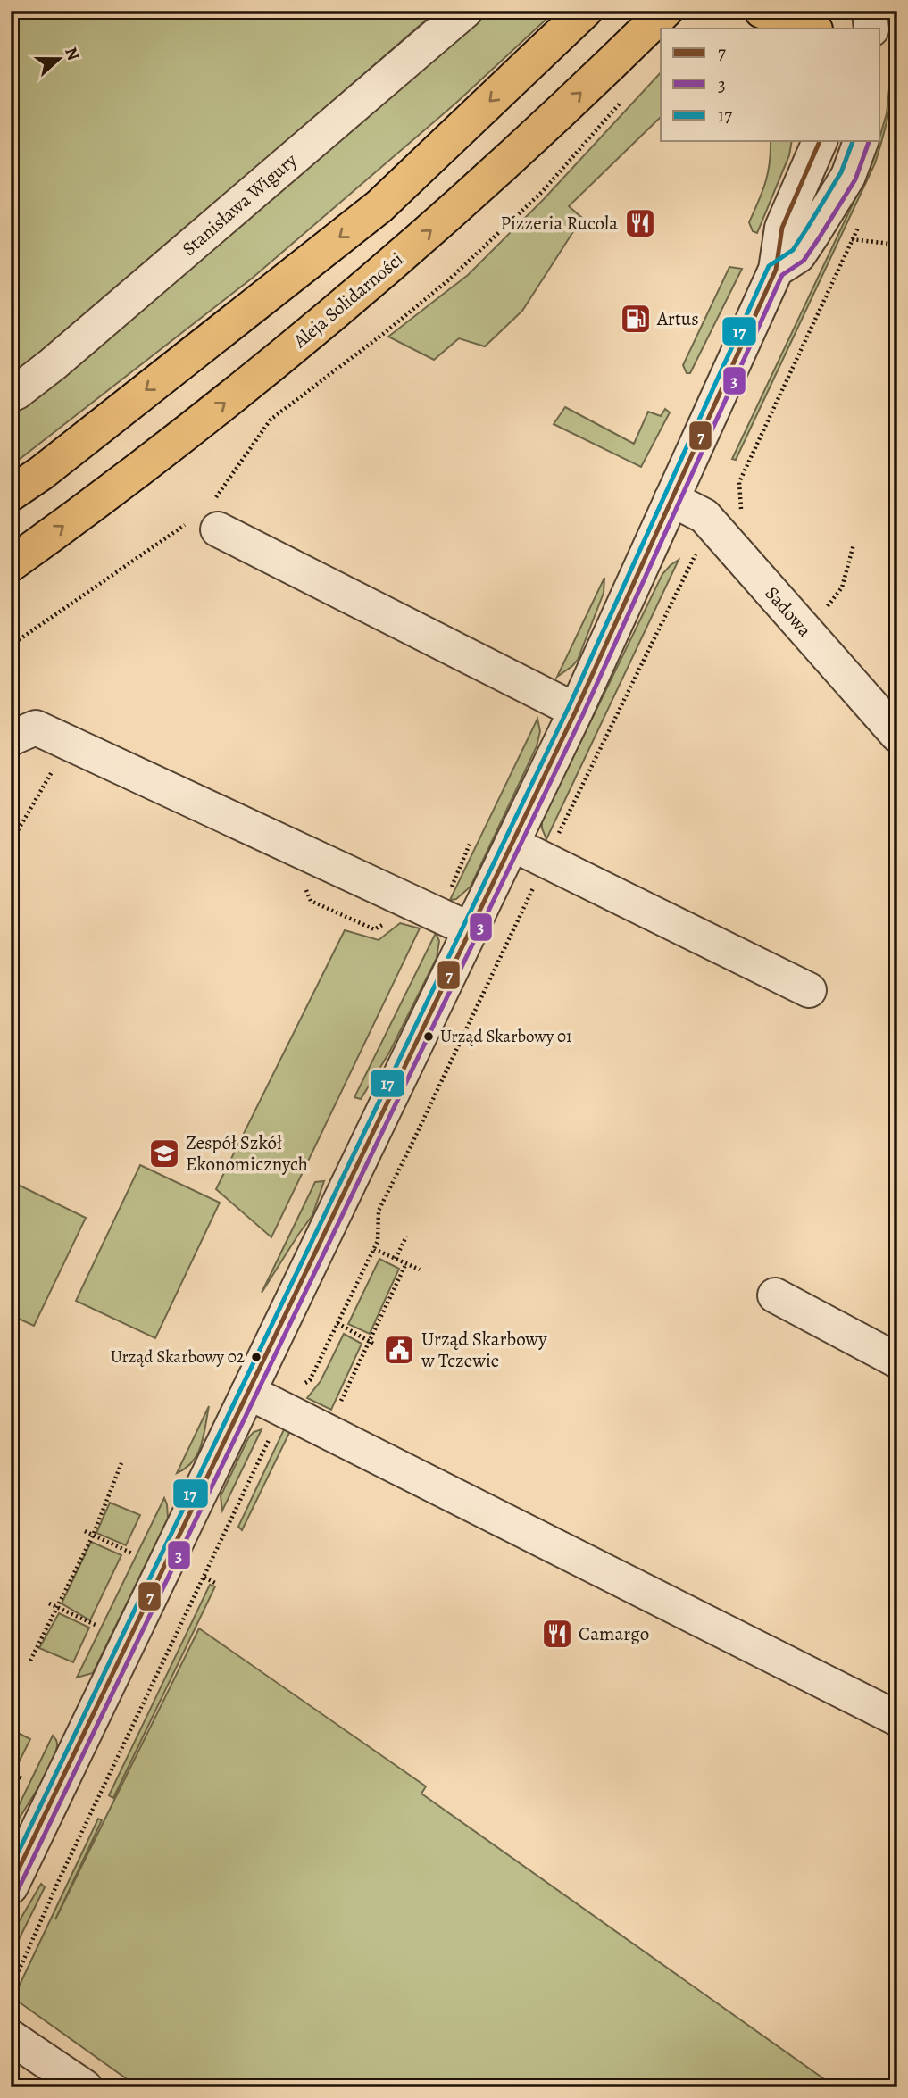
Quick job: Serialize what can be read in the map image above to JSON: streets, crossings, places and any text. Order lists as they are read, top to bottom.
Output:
{
  "streets": {
    "main road": ["Aleja Solidarności"],
    "street": ["Stanisława Wigury", "Sadowa"]
  },
  "places": {
    "restaurant": ["Pizzeria Rucola", "Camargo"],
    "fuel station": ["Artus"],
    "other": ["Urząd Skarbowy 01", "Urząd Skarbowy 02"],
    "school or university": ["Zespół Szkół Ekonomicznych"],
    "public building": ["Urząd Skarbowy w Tczewie"]
  },
  "lines": ["transit line 7", "transit line 17", "transit line 3"],
  "legend": ["7", "3", "17"],
  "north": "right"
}
